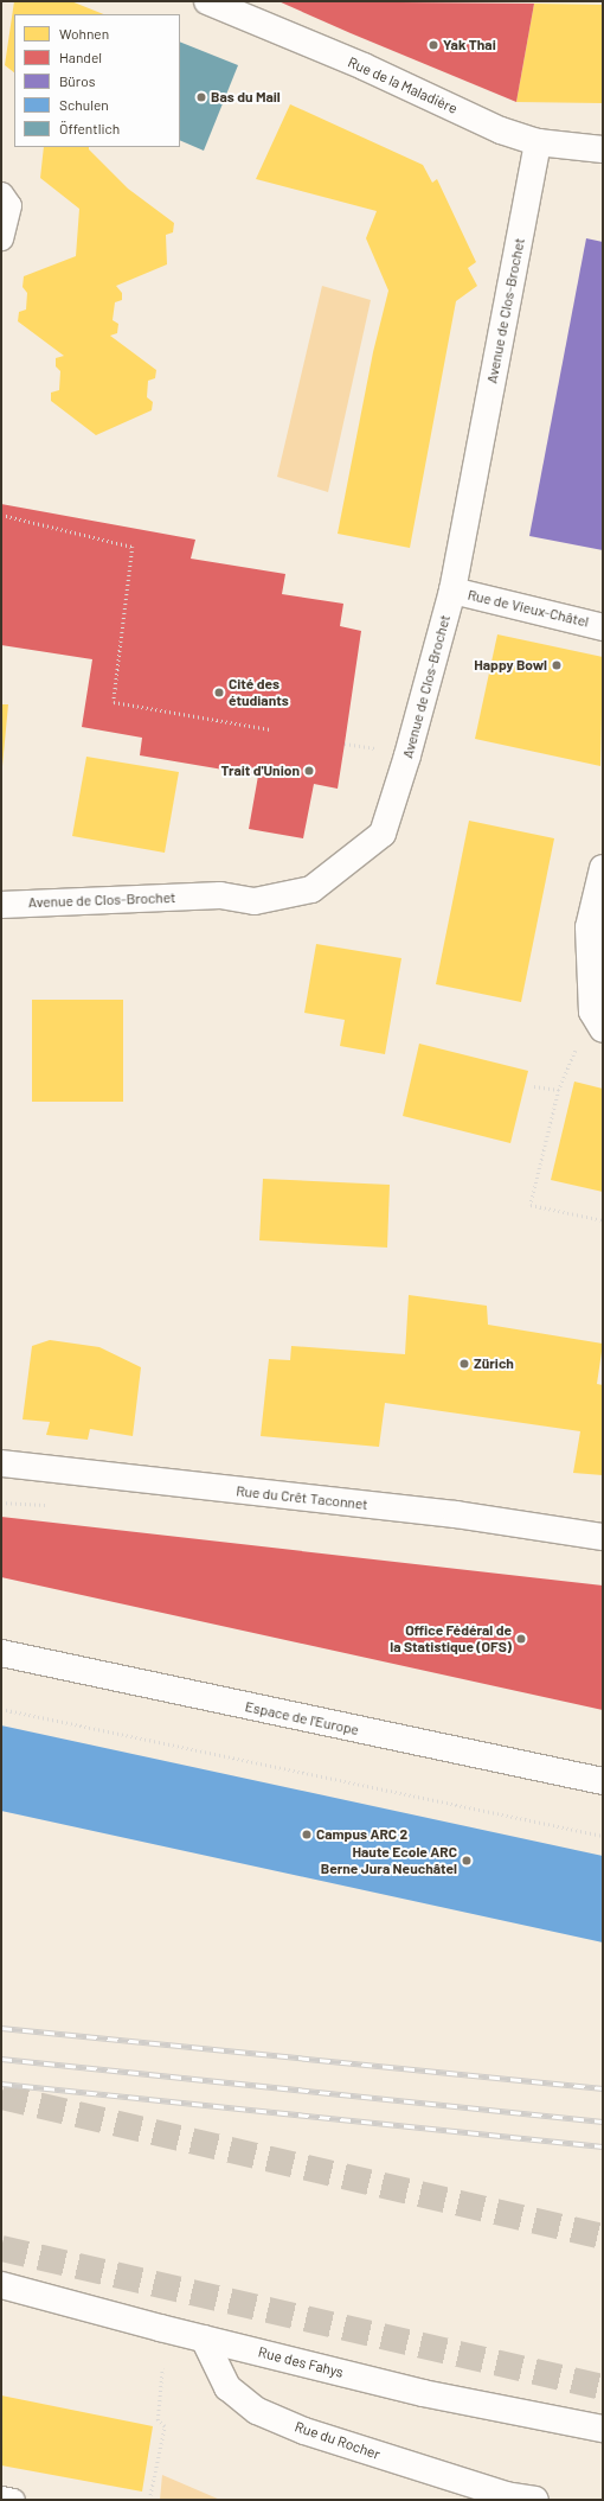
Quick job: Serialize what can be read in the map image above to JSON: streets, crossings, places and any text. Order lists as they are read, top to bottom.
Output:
{
  "streets": {
    "street": [
      "Rue de la Maladière",
      "Avenue de Clos-Brochet",
      "Rue de Vieux-Châtel",
      "Rue du Crêt Taconnet",
      "Espace de l'Europe",
      "Rue des Fahys",
      "Rue du Rocher"
    ]
  },
  "crossings": [
    ["Rue de la Maladière", "Avenue de Clos-Brochet"],
    ["Avenue de Clos-Brochet", "Rue de Vieux-Châtel"],
    ["Rue des Fahys", "Rue du Rocher"]
  ],
  "places": [
    "Yak Thai",
    "Bas du Mail",
    "Happy Bowl",
    "Cité des étudiants",
    "Trait d'Union",
    "Zürich",
    "Office Fédéral de la Statistique (OFS)",
    "Campus ARC 2",
    "Haute Ecole ARC Berne Jura Neuchâtel"
  ],
  "legend": [
    "Wohnen",
    "Handel",
    "Büros",
    "Schulen",
    "Öffentlich"
  ]
}
